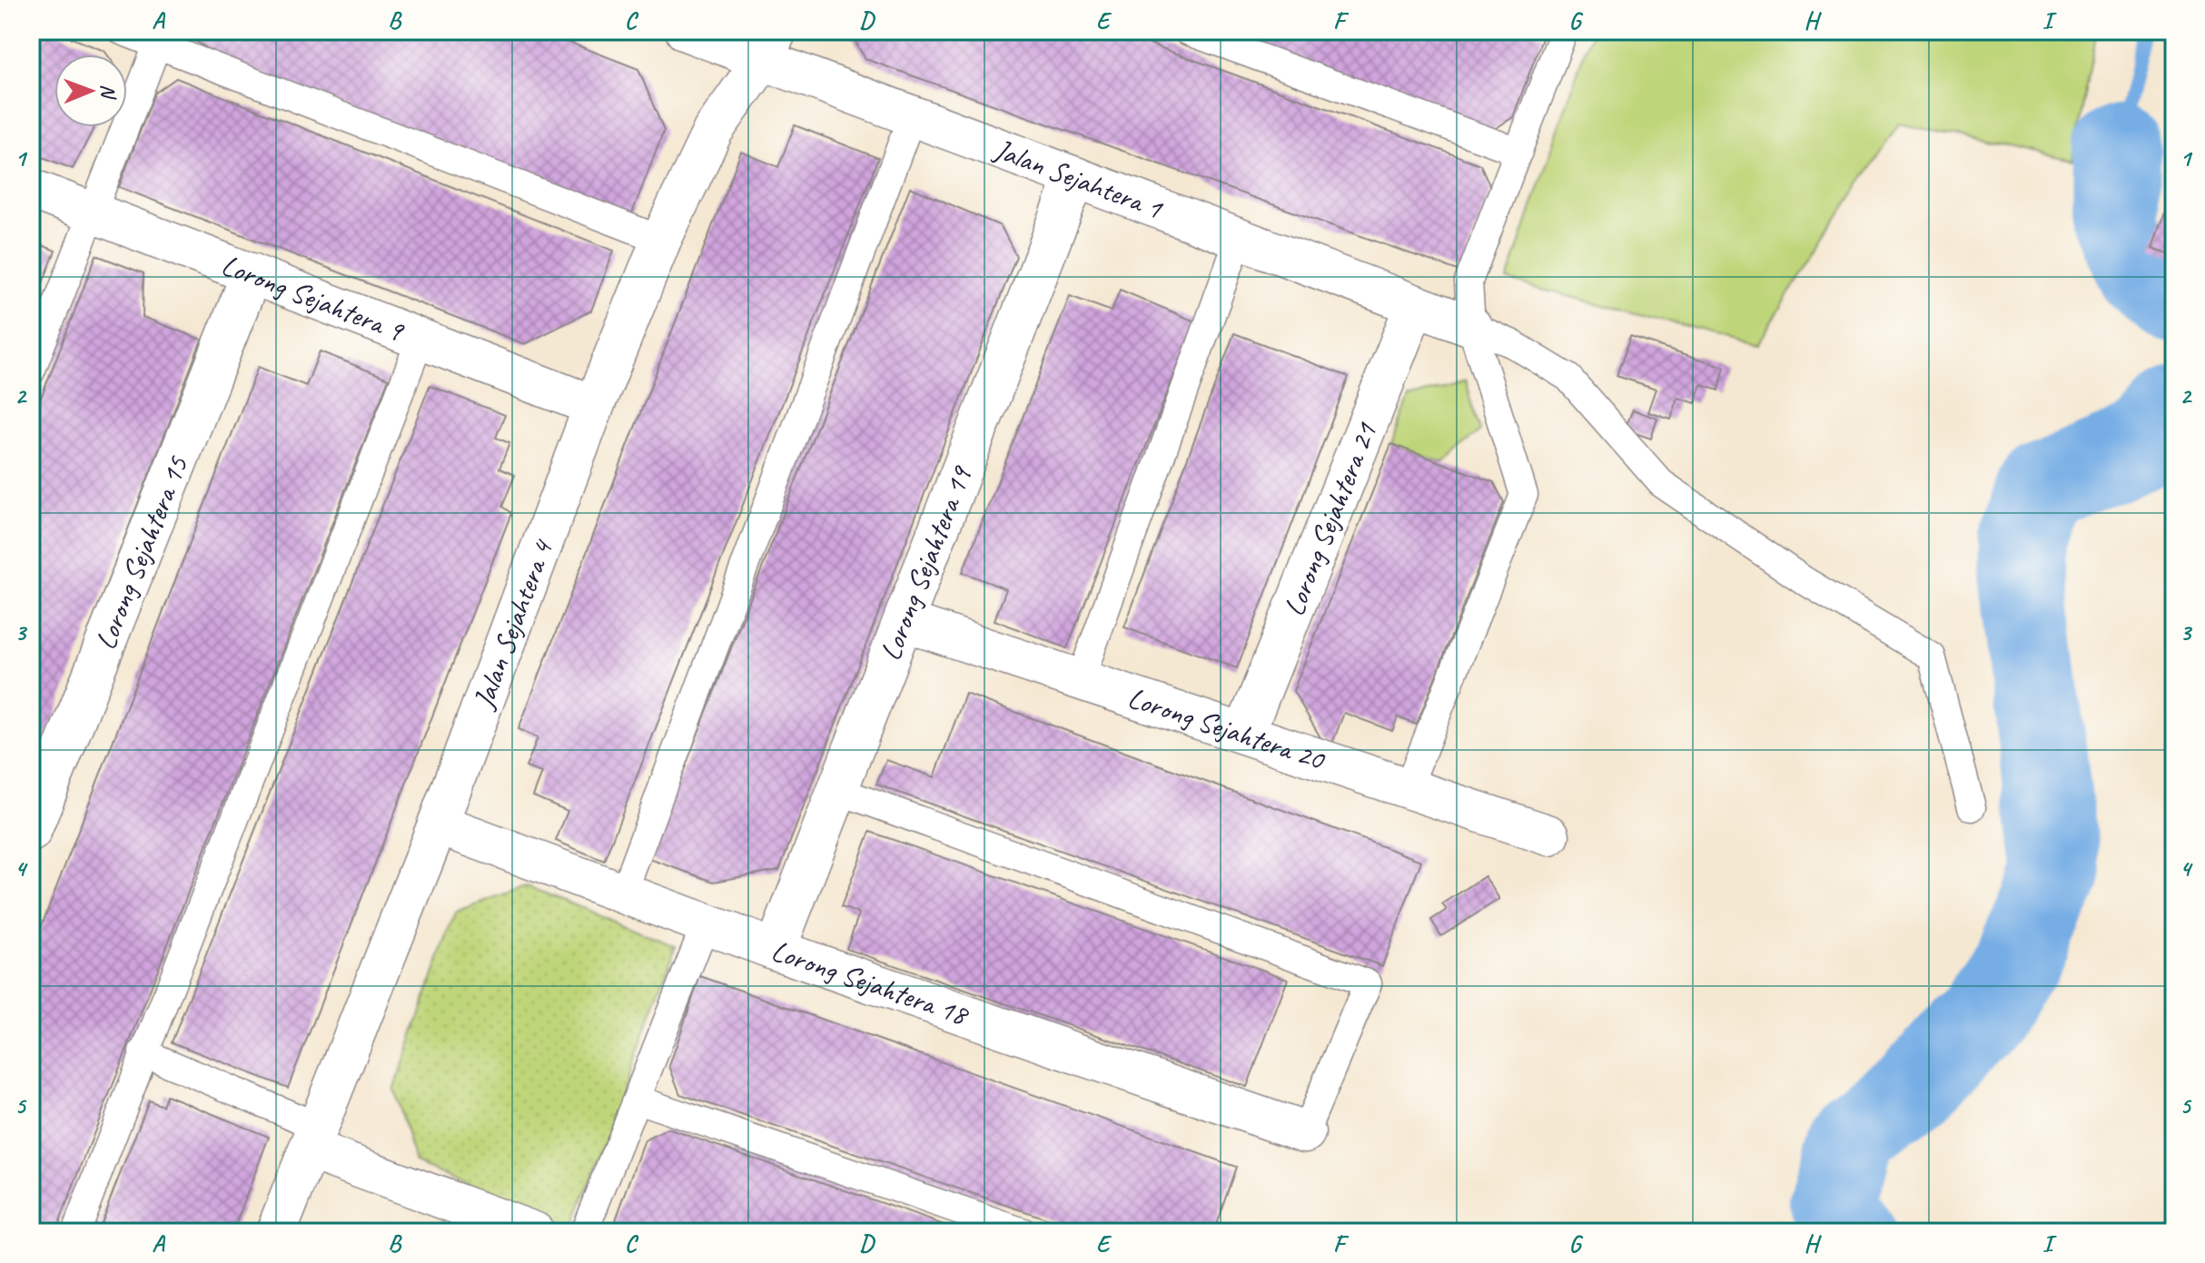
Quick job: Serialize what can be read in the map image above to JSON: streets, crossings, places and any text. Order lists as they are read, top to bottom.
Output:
{
  "streets": {
    "street": [
      "Jalan Sejahtera 1",
      "Lorong Sejahtera 9",
      "Lorong Sejahtera 21",
      "Lorong Sejahtera 15",
      "Lorong Sejahtera 19",
      "Jalan Sejahtera 4",
      "Lorong Sejahtera 20",
      "Lorong Sejahtera 18"
    ]
  },
  "crossings": [
    ["Jalan Sejahtera 1", "Lorong Sejahtera 21"],
    ["Jalan Sejahtera 1", "Lorong Sejahtera 19"],
    ["Jalan Sejahtera 1", "Jalan Sejahtera 4"],
    ["Lorong Sejahtera 9", "Lorong Sejahtera 15"],
    ["Lorong Sejahtera 9", "Jalan Sejahtera 4"],
    ["Lorong Sejahtera 21", "Lorong Sejahtera 20"],
    ["Lorong Sejahtera 19", "Lorong Sejahtera 20"],
    ["Lorong Sejahtera 19", "Lorong Sejahtera 18"],
    ["Jalan Sejahtera 4", "Lorong Sejahtera 18"]
  ],
  "north": "right",
  "grid": {
    "columns": [
      "A",
      "B",
      "C",
      "D",
      "E",
      "F",
      "G",
      "H",
      "I"
    ],
    "rows": [
      "1",
      "2",
      "3",
      "4",
      "5"
    ]
  }
}
